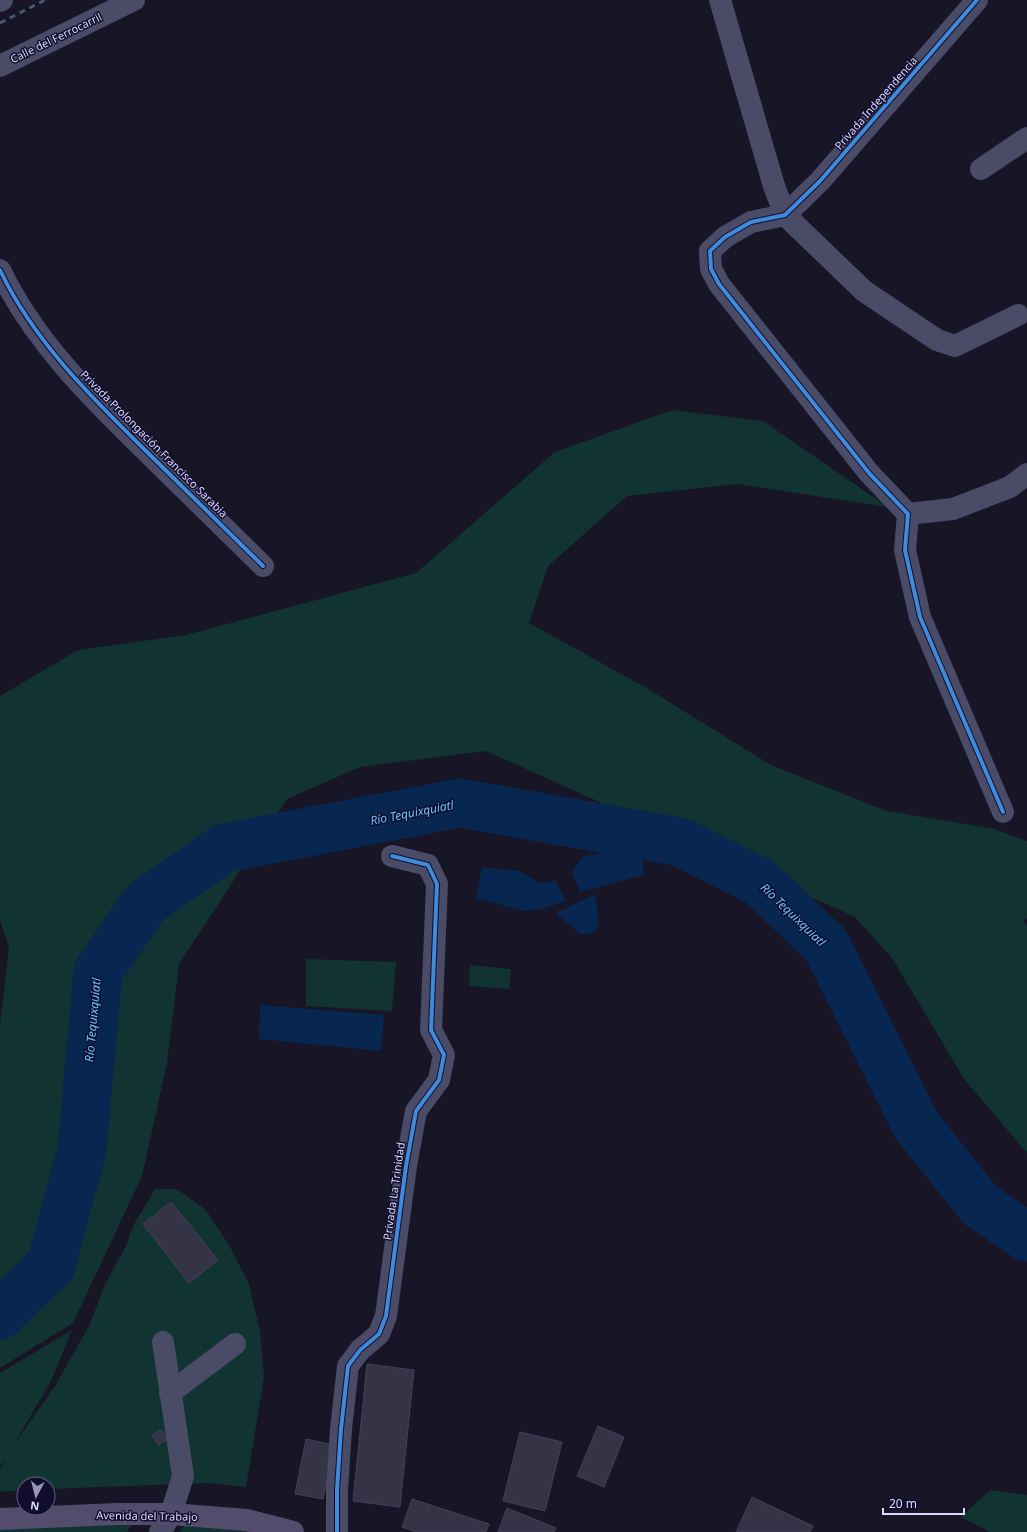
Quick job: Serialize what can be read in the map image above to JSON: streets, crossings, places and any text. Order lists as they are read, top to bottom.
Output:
{
  "streets": {
    "main road": ["Avenida del Trabajo"],
    "street": [
      "Calle del Ferrocarril",
      "Privada Independencia",
      "Privada Prolongación Francisco Sarabia",
      "Privada La Trinidad"
    ]
  },
  "water": ["Río Tequixquiatl"],
  "scale_bar": "20 m",
  "north": "bottom"
}
